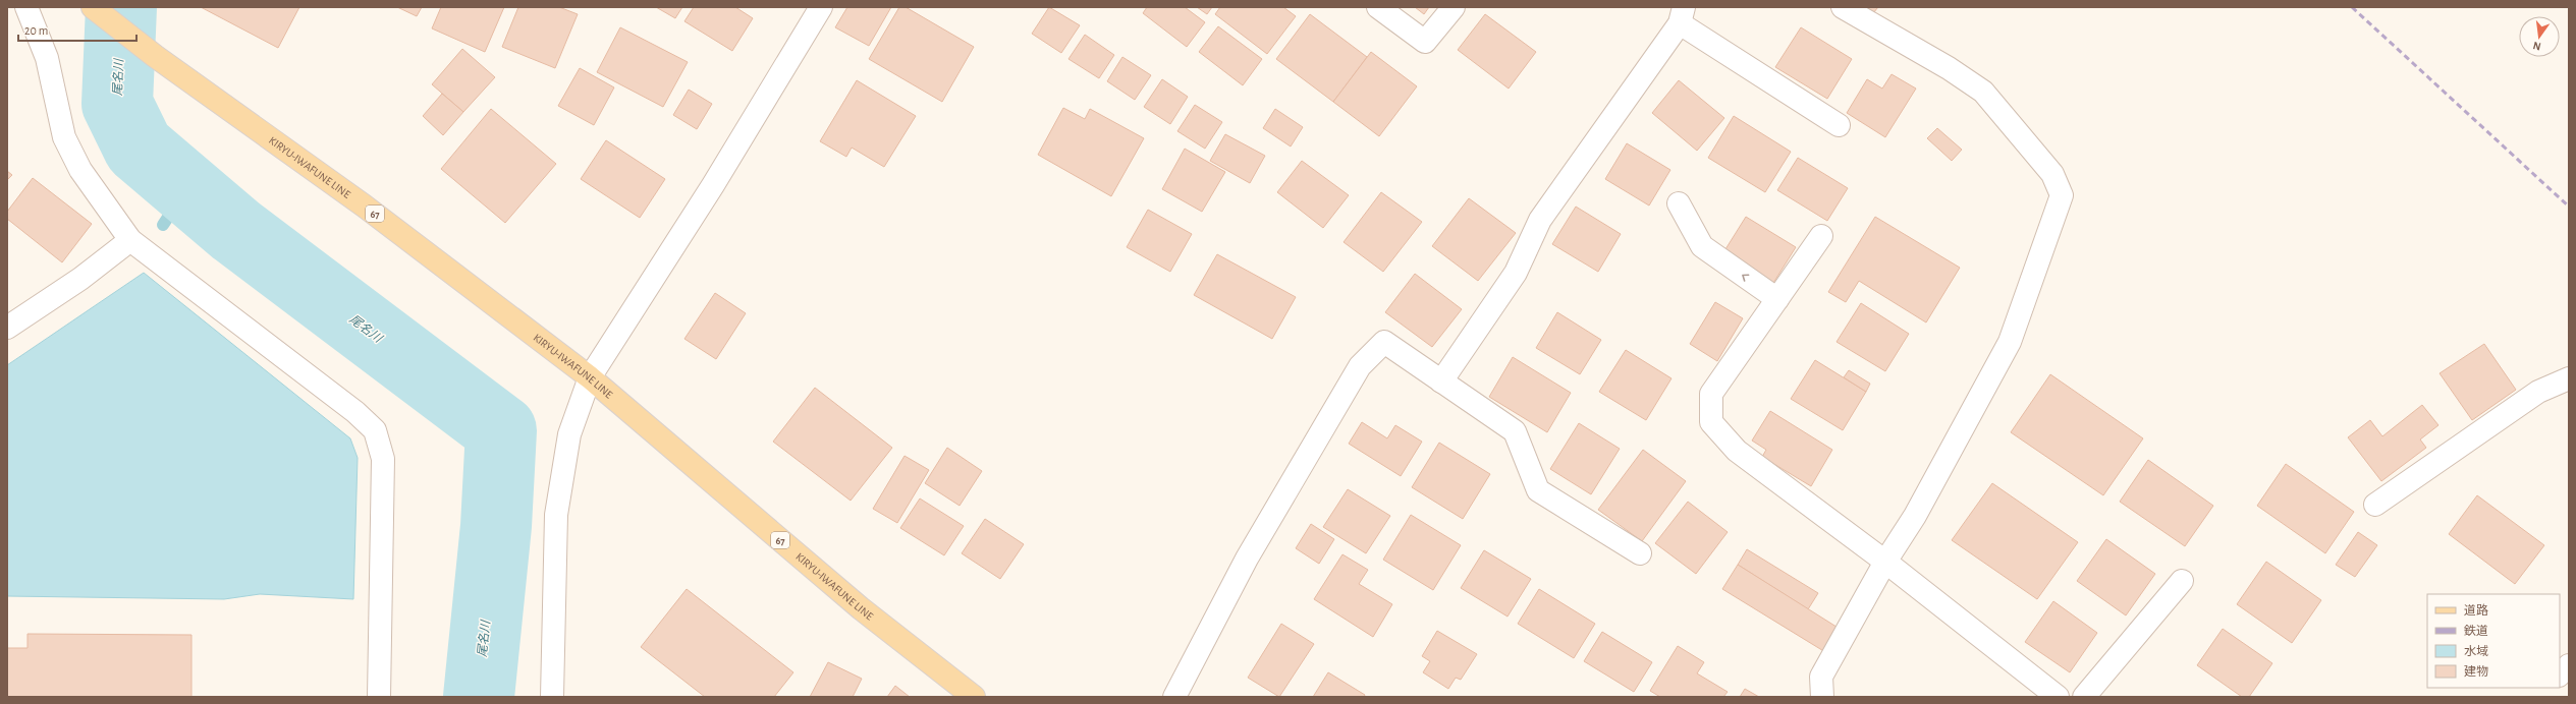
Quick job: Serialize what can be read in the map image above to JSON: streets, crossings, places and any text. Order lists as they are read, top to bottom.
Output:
{
  "streets": {
    "main road": ["KIRYU-IWAFUNE LINE", "67"]
  },
  "water": ["尾名川"],
  "legend": [
    "道路",
    "鉄道",
    "水域",
    "建物"
  ],
  "scale_bar": "20 m",
  "north": "bottom"
}
